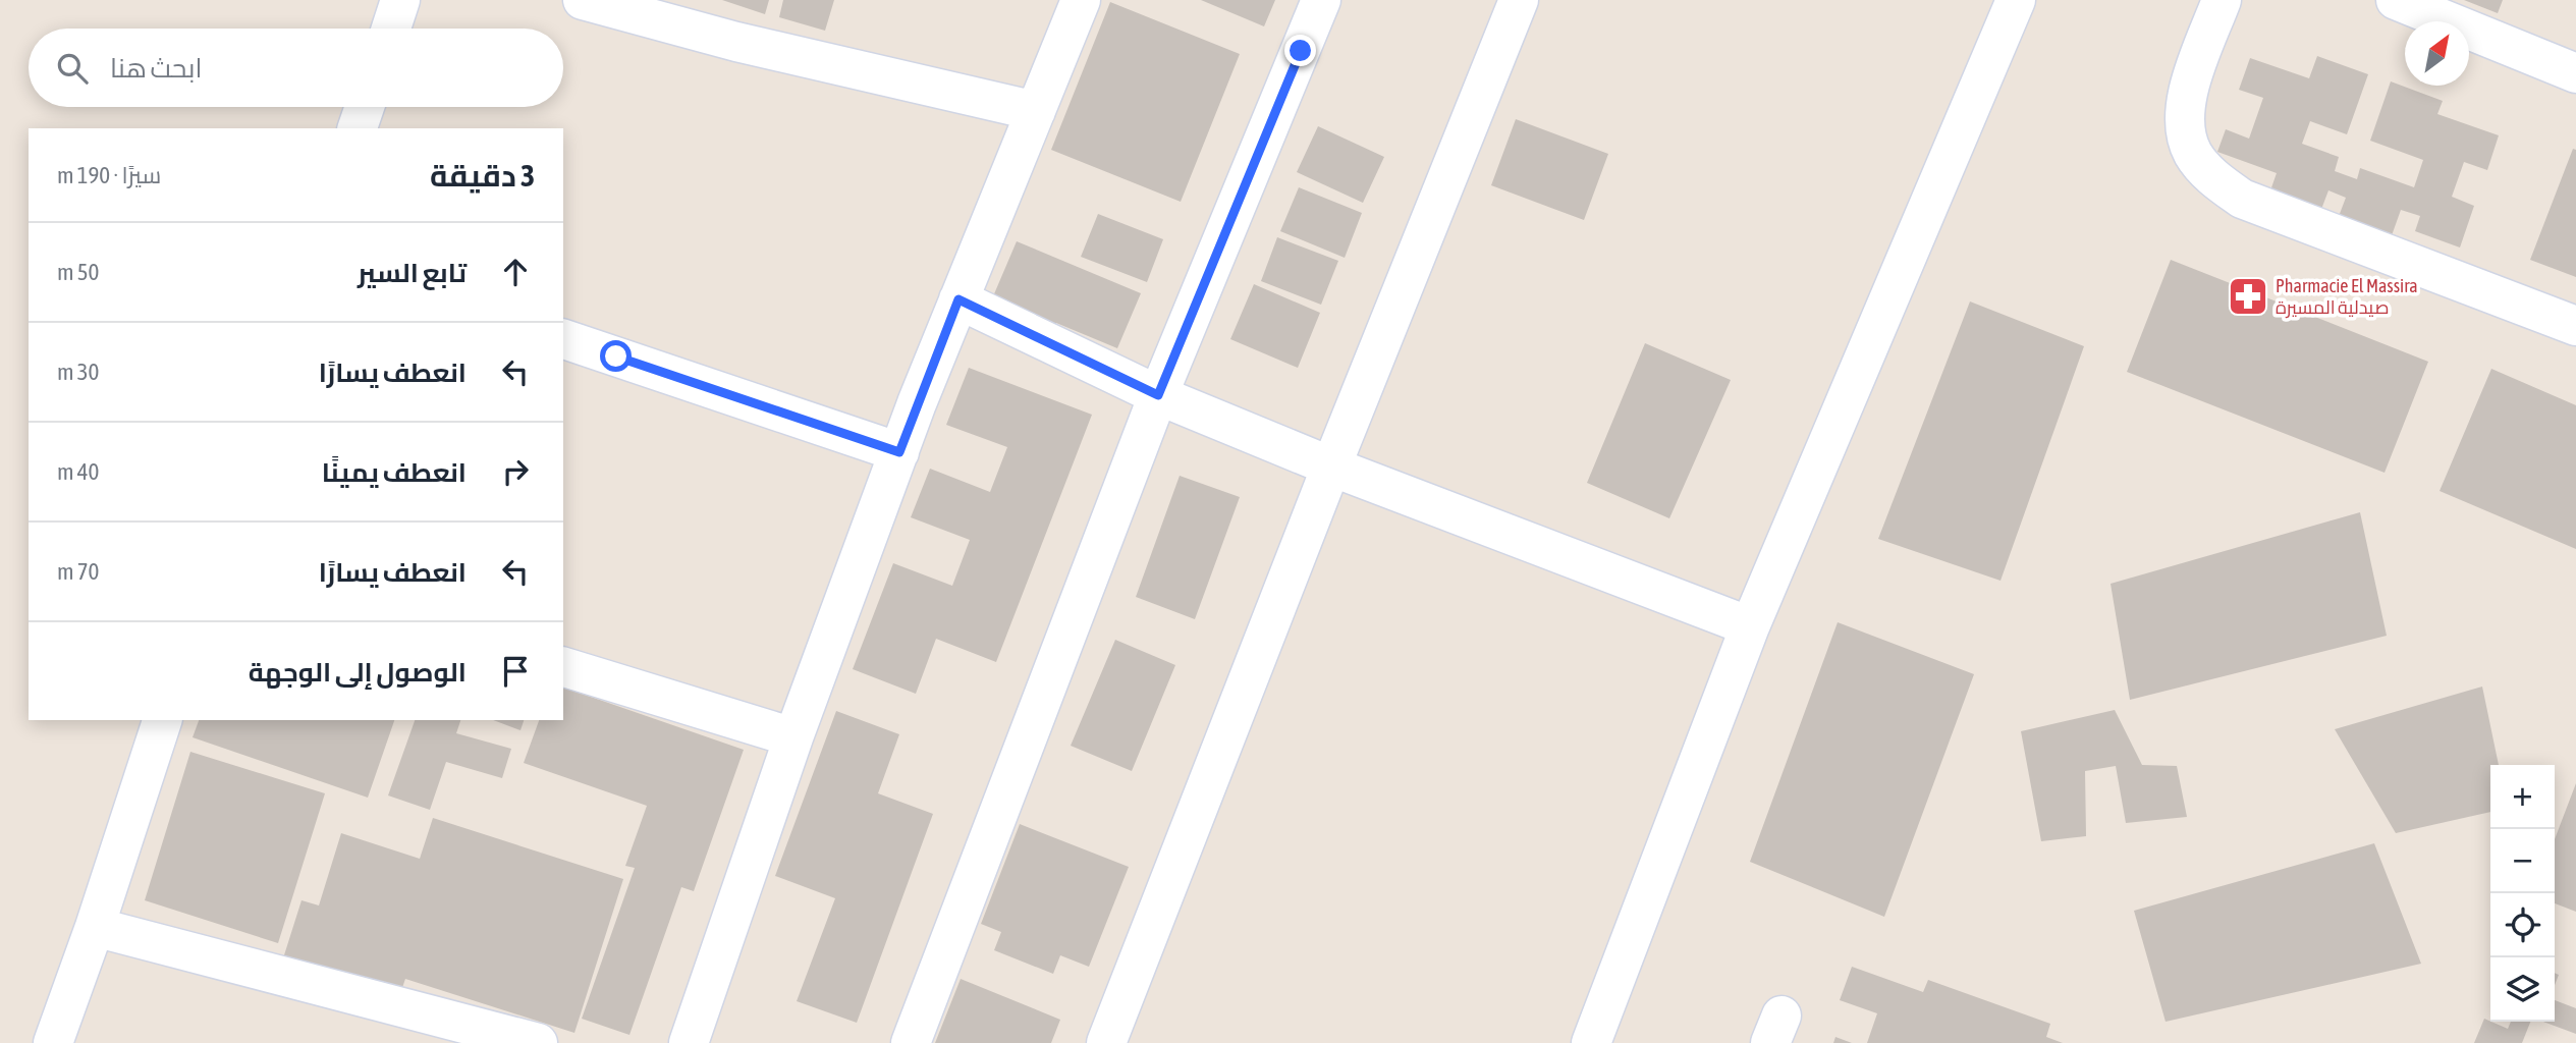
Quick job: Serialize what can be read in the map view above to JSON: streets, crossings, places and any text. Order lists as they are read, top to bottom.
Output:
{
  "places": {
    "pharmacy": ["Pharmacie El Massira صيدلية المسيرة"]
  },
  "north": "top right",
  "page": {
    "search": "ابحث هنا",
    "heading": ["3 دقيقة", "سيرًا · 190 m"],
    "list": [
      ["تابع السير", "50 m"],
      ["انعطف يسارًا", "30 m"],
      ["انعطف يمينًا", "40 m"],
      ["انعطف يسارًا", "70 m"],
      "الوصول إلى الوجهة"
    ],
    "map_buttons": ["+", "−"]
  }
}
